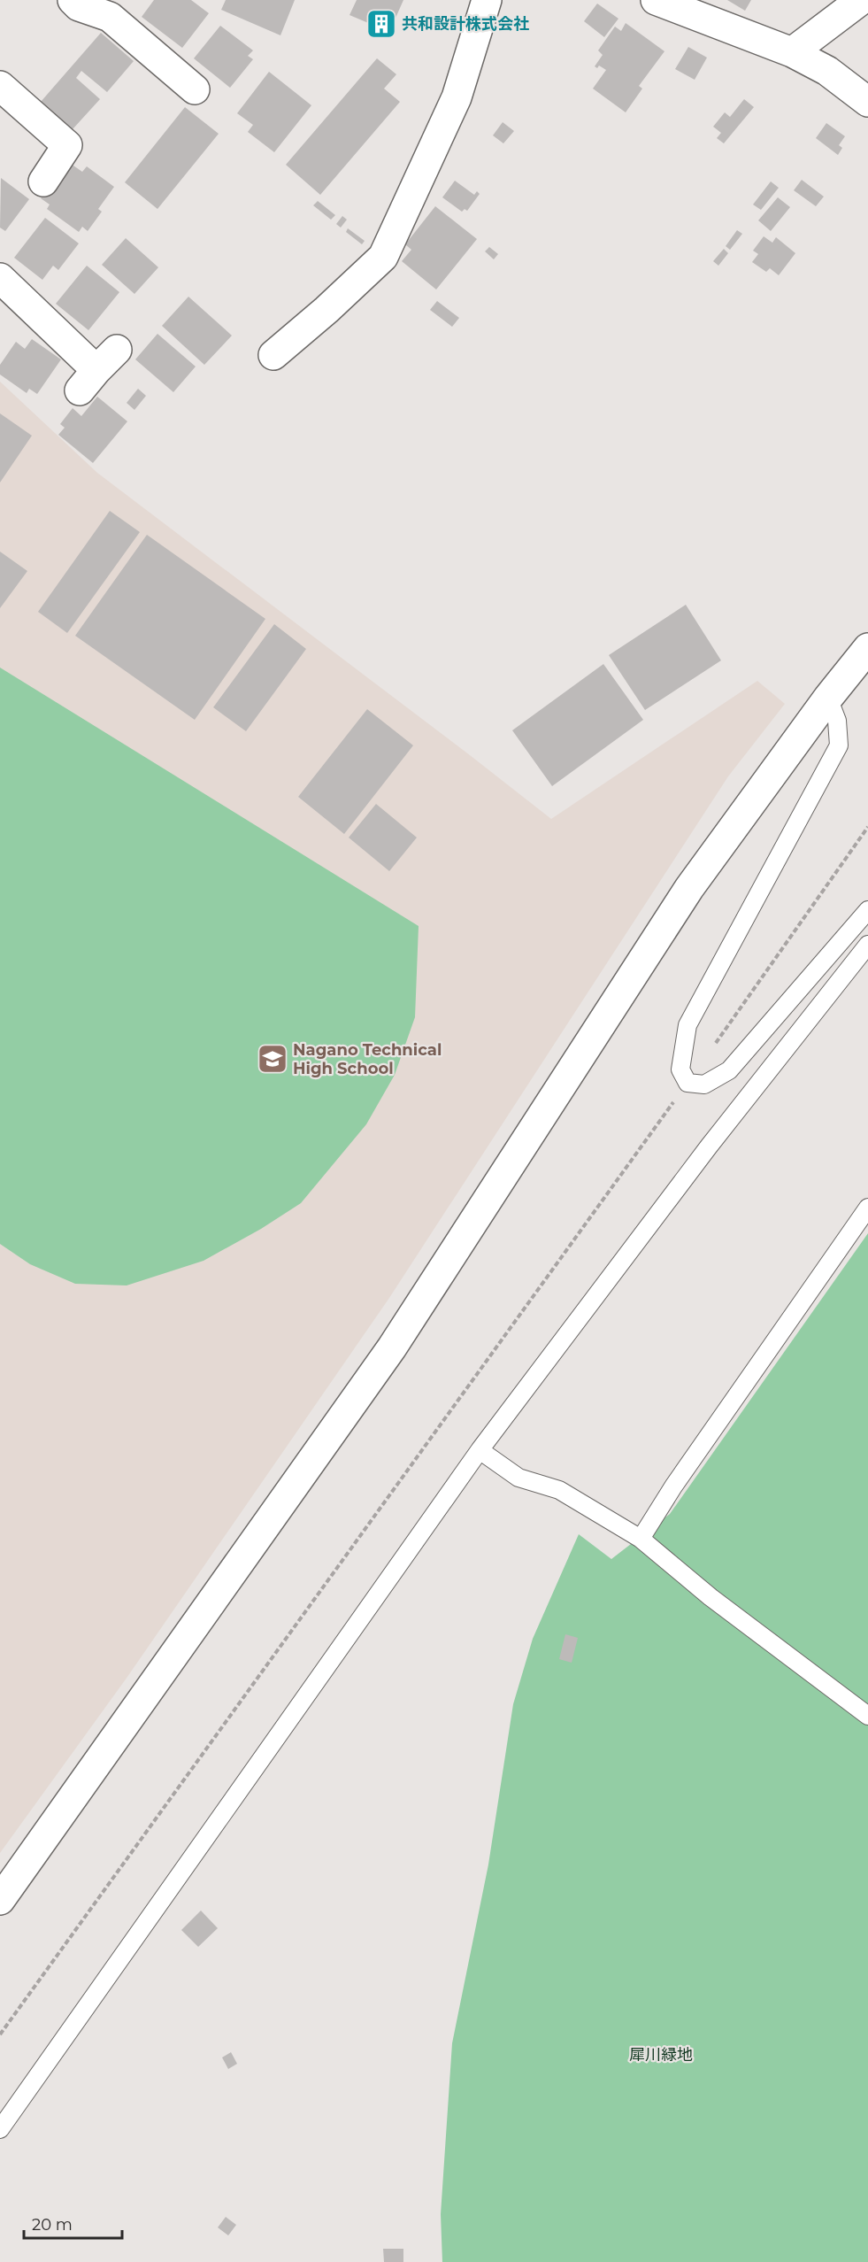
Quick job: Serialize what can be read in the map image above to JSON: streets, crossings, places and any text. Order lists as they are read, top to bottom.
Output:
{
  "parks": ["犀川緑地"],
  "places": {
    "building": ["共和設計株式会社"],
    "school or university": ["Nagano Technical High School"]
  },
  "scale_bar": "20 m"
}
